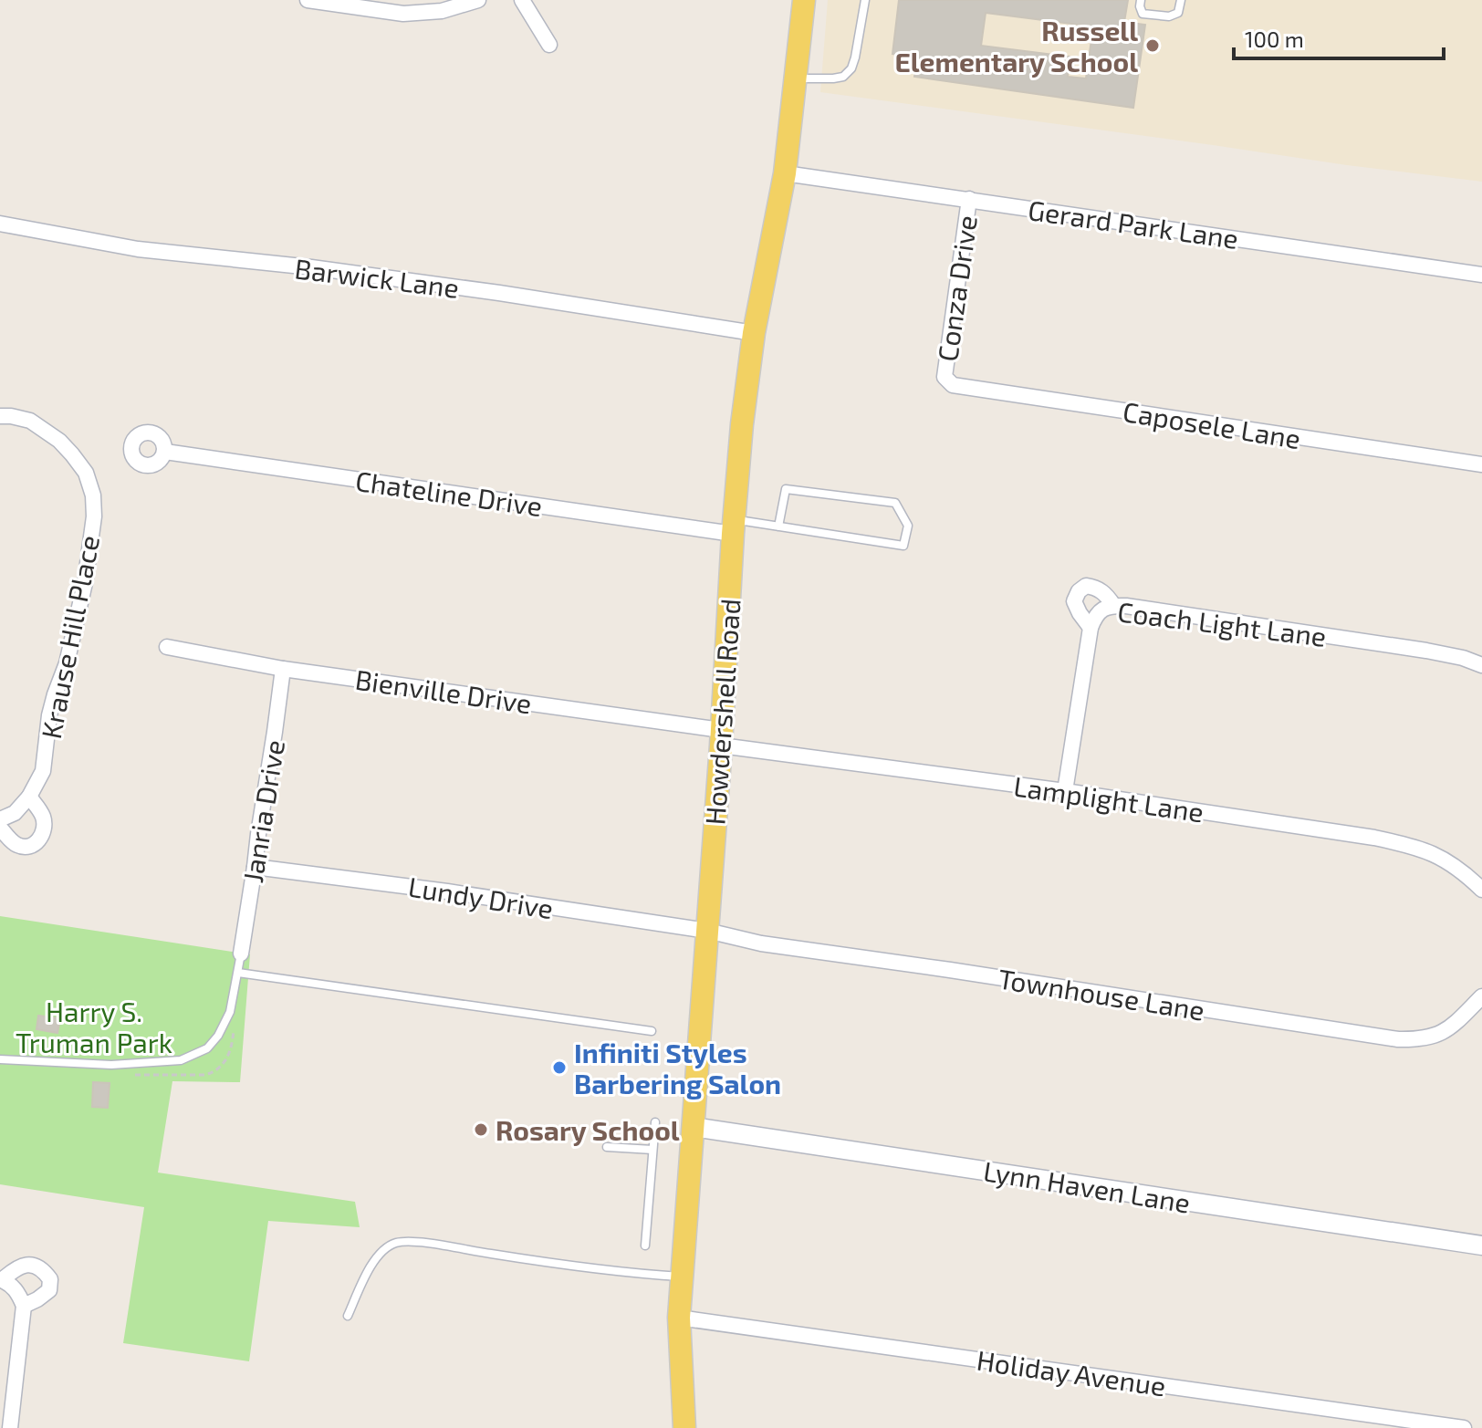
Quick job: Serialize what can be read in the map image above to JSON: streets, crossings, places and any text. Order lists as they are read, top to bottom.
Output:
{
  "streets": {
    "main road": ["Howdershell Road"],
    "street": [
      "Gerard Park Lane",
      "Barwick Lane",
      "Conza Drive",
      "Caposele Lane",
      "Chateline Drive",
      "Coach Light Lane",
      "Krause Hill Place",
      "Bienville Drive",
      "Lamplight Lane",
      "Janria Drive",
      "Lundy Drive",
      "Townhouse Lane",
      "Lynn Haven Lane",
      "Holiday Avenue"
    ]
  },
  "crossings": [
    ["Gerard Park Lane", "Conza Drive"],
    ["Gerard Park Lane", "Howdershell Road"],
    ["Barwick Lane", "Howdershell Road"],
    ["Conza Drive", "Caposele Lane"],
    ["Chateline Drive", "Howdershell Road"],
    ["Coach Light Lane", "Lamplight Lane"],
    ["Bienville Drive", "Howdershell Road"],
    ["Bienville Drive", "Lamplight Lane"],
    ["Bienville Drive", "Janria Drive"],
    ["Howdershell Road", "Lamplight Lane"],
    ["Howdershell Road", "Lundy Drive"],
    ["Howdershell Road", "Townhouse Lane"],
    ["Howdershell Road", "Lynn Haven Lane"],
    ["Howdershell Road", "Holiday Avenue"],
    ["Janria Drive", "Lundy Drive"],
    ["Lundy Drive", "Townhouse Lane"]
  ],
  "parks": ["Harry S. Truman Park"],
  "places": ["Russell Elementary School", "Infiniti Styles Barbering Salon", "Rosary School"],
  "scale_bar": "100 m"
}
